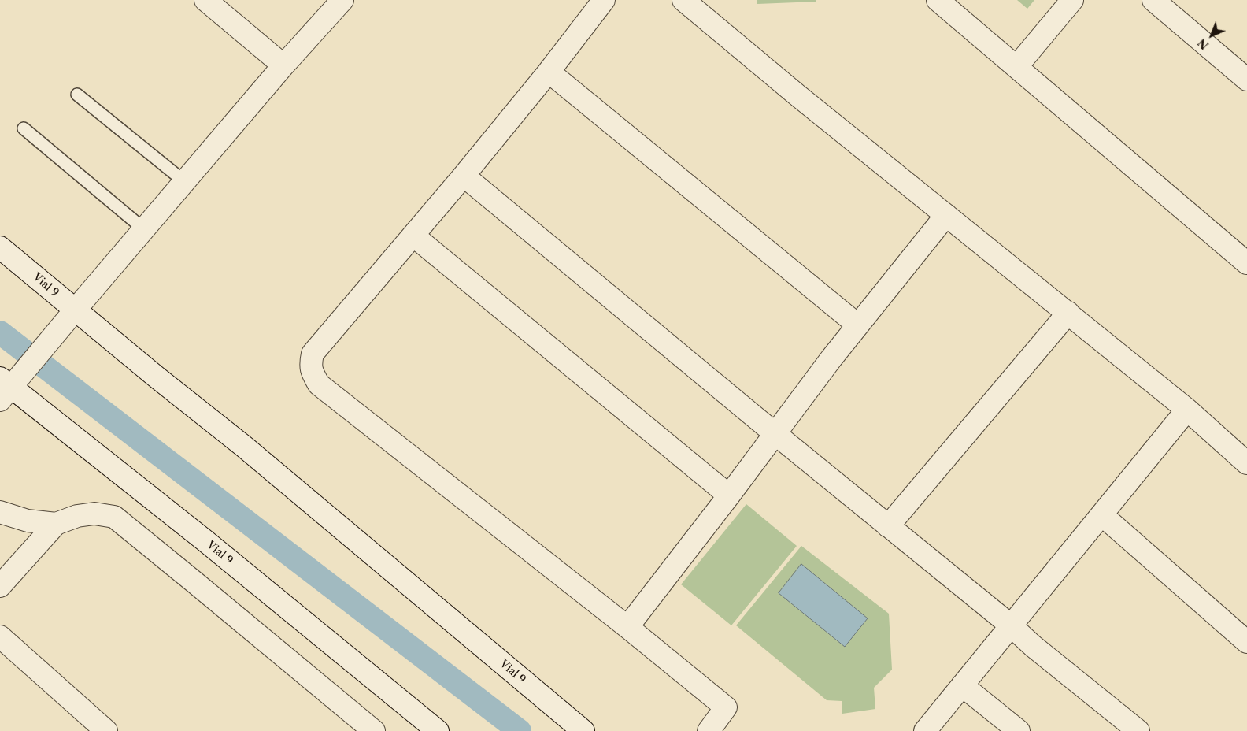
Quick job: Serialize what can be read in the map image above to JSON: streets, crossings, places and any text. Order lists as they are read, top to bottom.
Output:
{
  "streets": {
    "street": ["Vial 9"]
  },
  "north": "bottom left"
}
